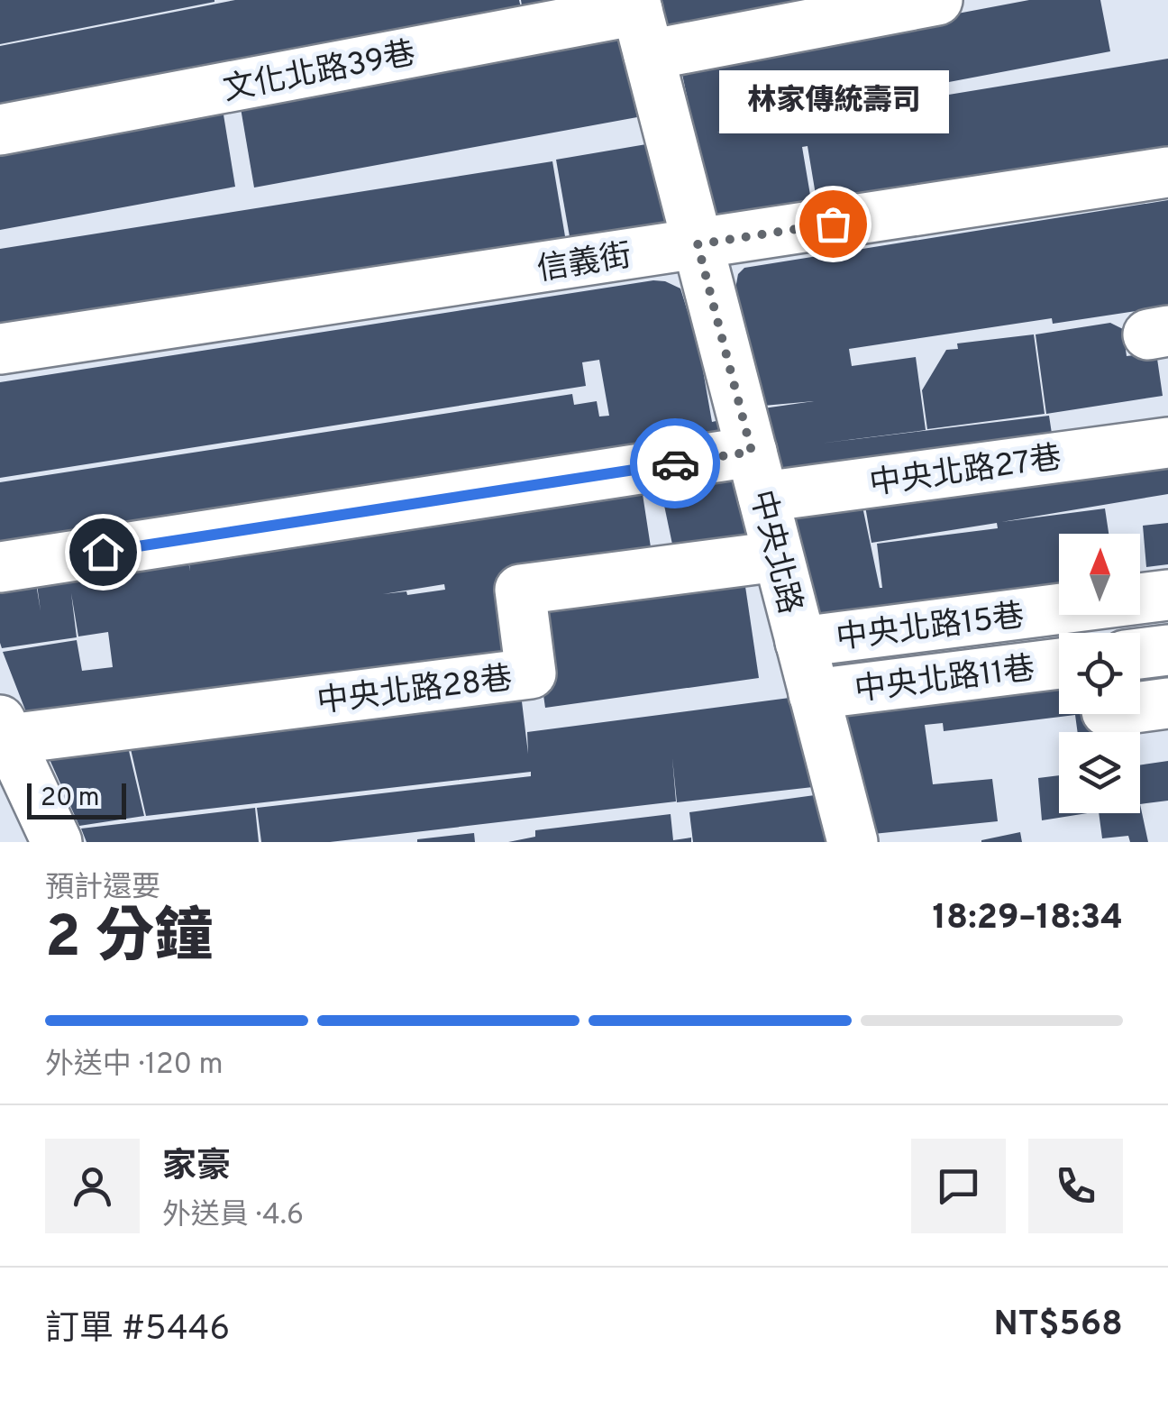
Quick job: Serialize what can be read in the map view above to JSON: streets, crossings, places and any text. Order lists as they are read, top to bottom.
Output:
{
  "streets": {
    "street": [
      "文化北路39巷",
      "信義街",
      "中央北路27巷",
      "中央北路",
      "中央北路15巷",
      "中央北路11巷",
      "中央北路28巷"
    ]
  },
  "crossings": [
    ["文化北路39巷", "中央北路"],
    ["信義街", "中央北路"],
    ["中央北路27巷", "中央北路"],
    ["中央北路", "中央北路15巷"],
    ["中央北路", "中央北路11巷"],
    ["中央北路", "中央北路28巷"]
  ],
  "places": ["林家傳統壽司"],
  "scale_bar": "20 m",
  "north": "top",
  "page": {
    "bubble": "林家傳統壽司",
    "scale": "20 m",
    "heading": ["2 分鐘", "預計還要", "18:29–18:34"],
    "panel": [
      "家豪",
      "外送員 · 4.6",
      "訂單 #5446",
      "NT$568"
    ],
    "bar": "外送中 · 120 m"
  }
}
